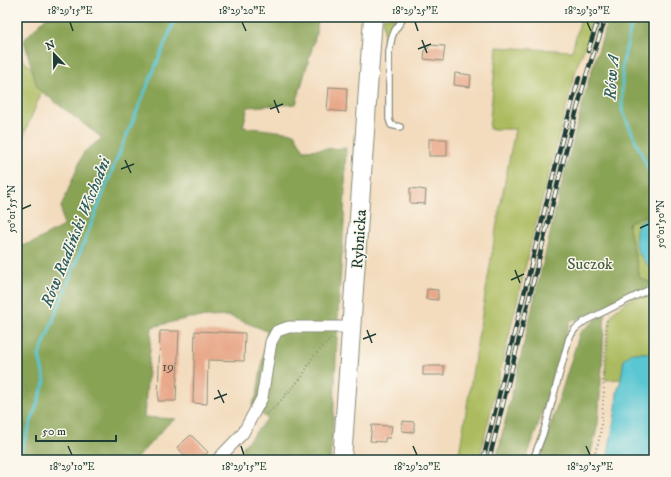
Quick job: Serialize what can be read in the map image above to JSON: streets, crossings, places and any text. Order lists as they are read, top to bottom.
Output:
{
  "streets": {
    "main road": ["Rybnicka"]
  },
  "water": ["Rów A", "Rów Radliński Wschodni"],
  "parks": ["Suczok"],
  "house_numbers": ["19"],
  "scale_bar": "50 m",
  "north": "top",
  "coordinates": [
    "18°29'15\"E",
    "18°29'20\"E",
    "18°29'25\"E",
    "18°29'30\"E",
    "50°01'55\"N",
    "50°01'50\"N",
    "18°29'10\"E"
  ]
}
